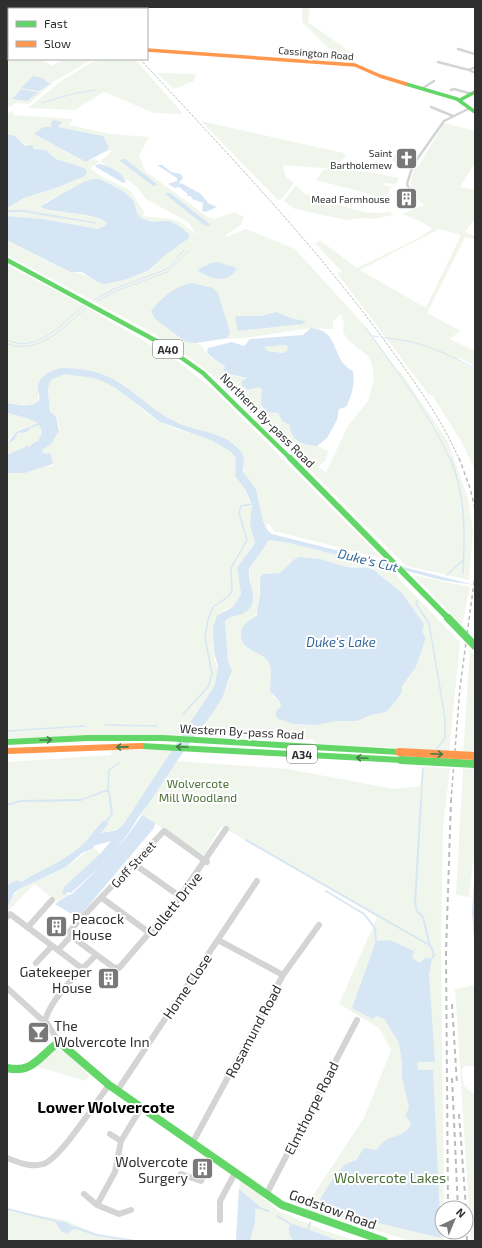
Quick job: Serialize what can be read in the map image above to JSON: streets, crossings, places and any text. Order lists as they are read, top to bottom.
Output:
{
  "streets": {
    "main road": [
      "Cassington Road",
      "A40",
      "Northern By-pass Road",
      "Western By-pass Road",
      "A34",
      "Godstow Road"
    ],
    "street": [
      "Goff Street",
      "Collett Drive",
      "Home Close",
      "Rosamund Road",
      "Elmthorpe Road"
    ]
  },
  "crossings": [
    ["Goff Street", "Collett Drive"],
    ["Home Close", "Godstow Road"],
    ["Rosamund Road", "Godstow Road"],
    ["Elmthorpe Road", "Godstow Road"]
  ],
  "districts": ["Lower Wolvercote"],
  "water": ["Duke's Cut", "Duke's Lake"],
  "parks": ["Wolvercote Mill Woodland", "Wolvercote Lakes"],
  "places": {
    "church": ["Saint Bartholemew"],
    "building": [
      "Mead Farmhouse",
      "Peacock House",
      "Gatekeeper House",
      "Wolvercote Surgery"
    ],
    "bar": ["The Wolvercote Inn"]
  },
  "legend": ["Fast", "Slow"],
  "north": "top right"
}
